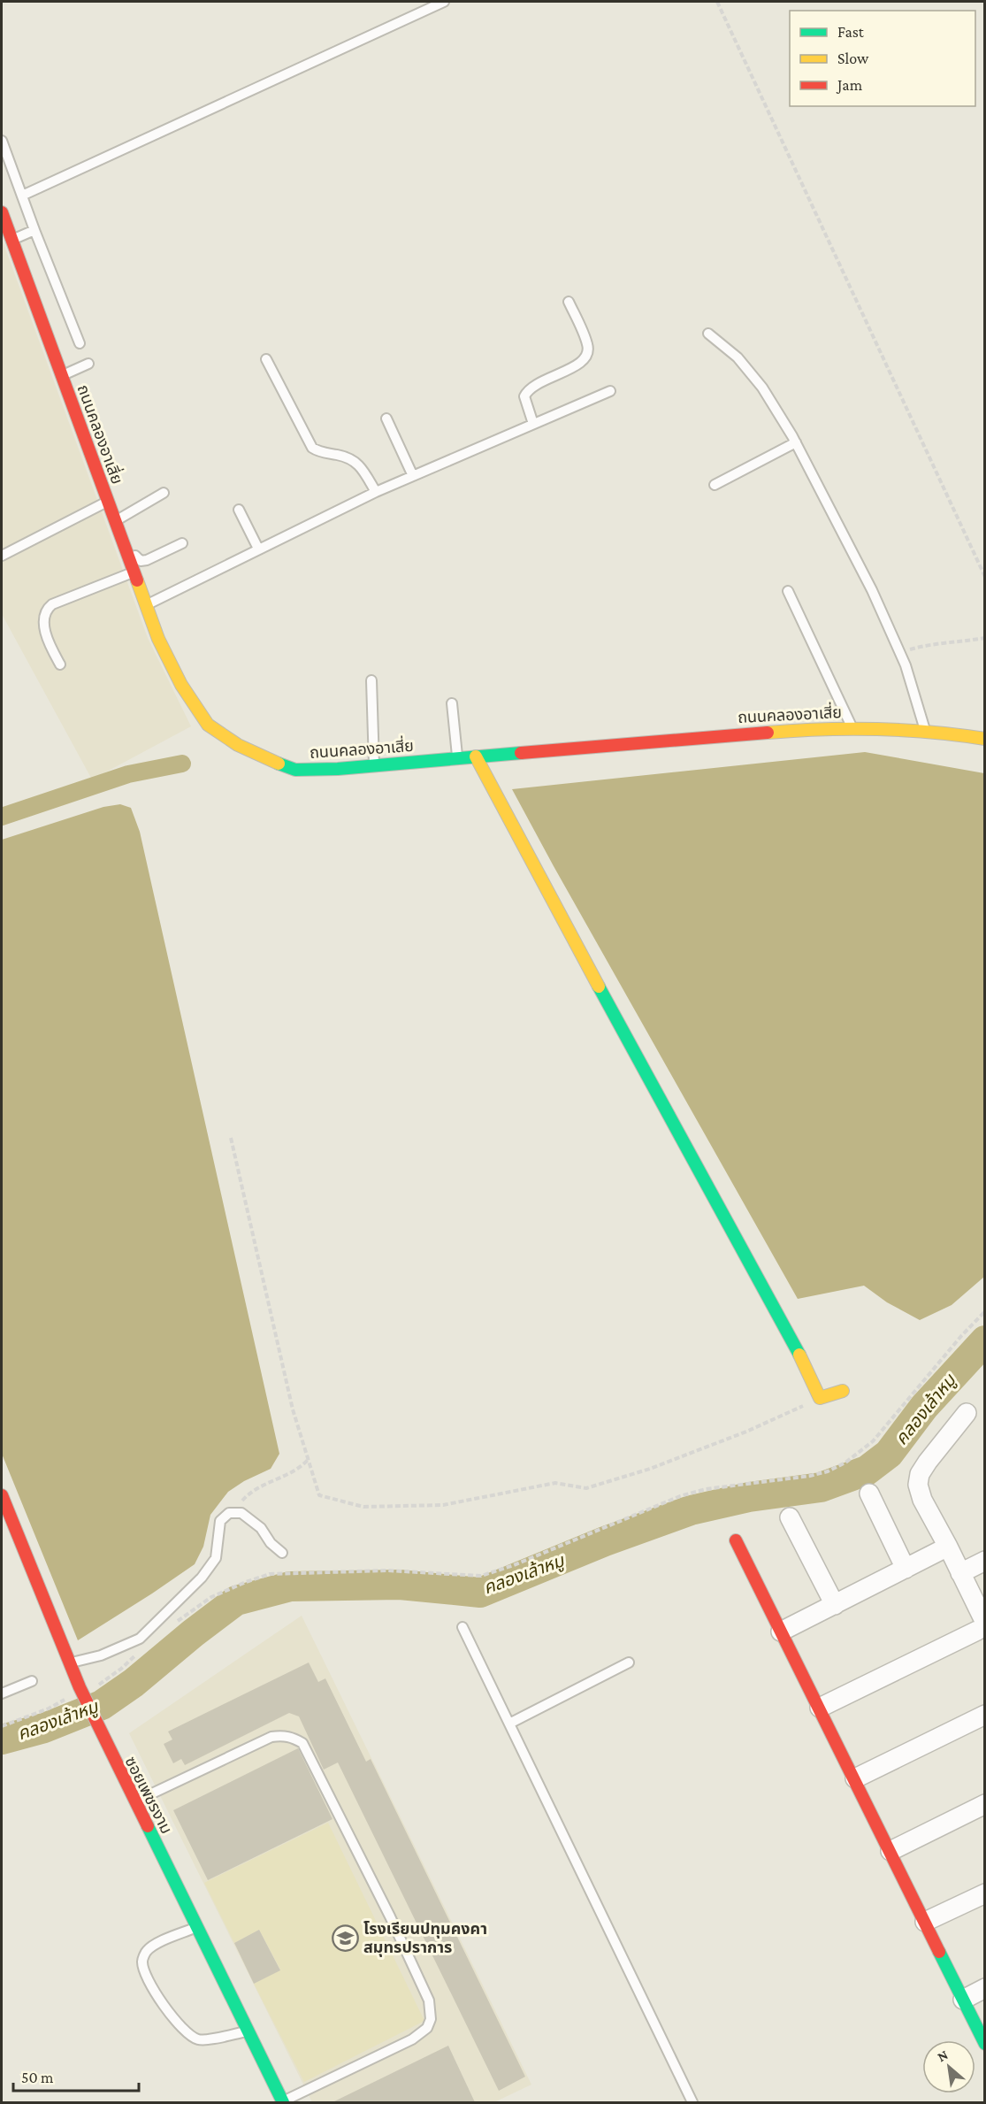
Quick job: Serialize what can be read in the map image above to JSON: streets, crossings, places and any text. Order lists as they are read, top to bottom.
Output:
{
  "streets": {
    "street": ["ถนนคลองอาเสี่ย", "ซอยเพชรงาม"]
  },
  "water": ["คลองเล้าหมู"],
  "places": {
    "school or university": ["โรงเรียนปทุมคงคา สมุทรปราการ"]
  },
  "legend": ["Fast", "Slow", "Jam"],
  "scale_bar": "50 m",
  "north": "top left"
}
